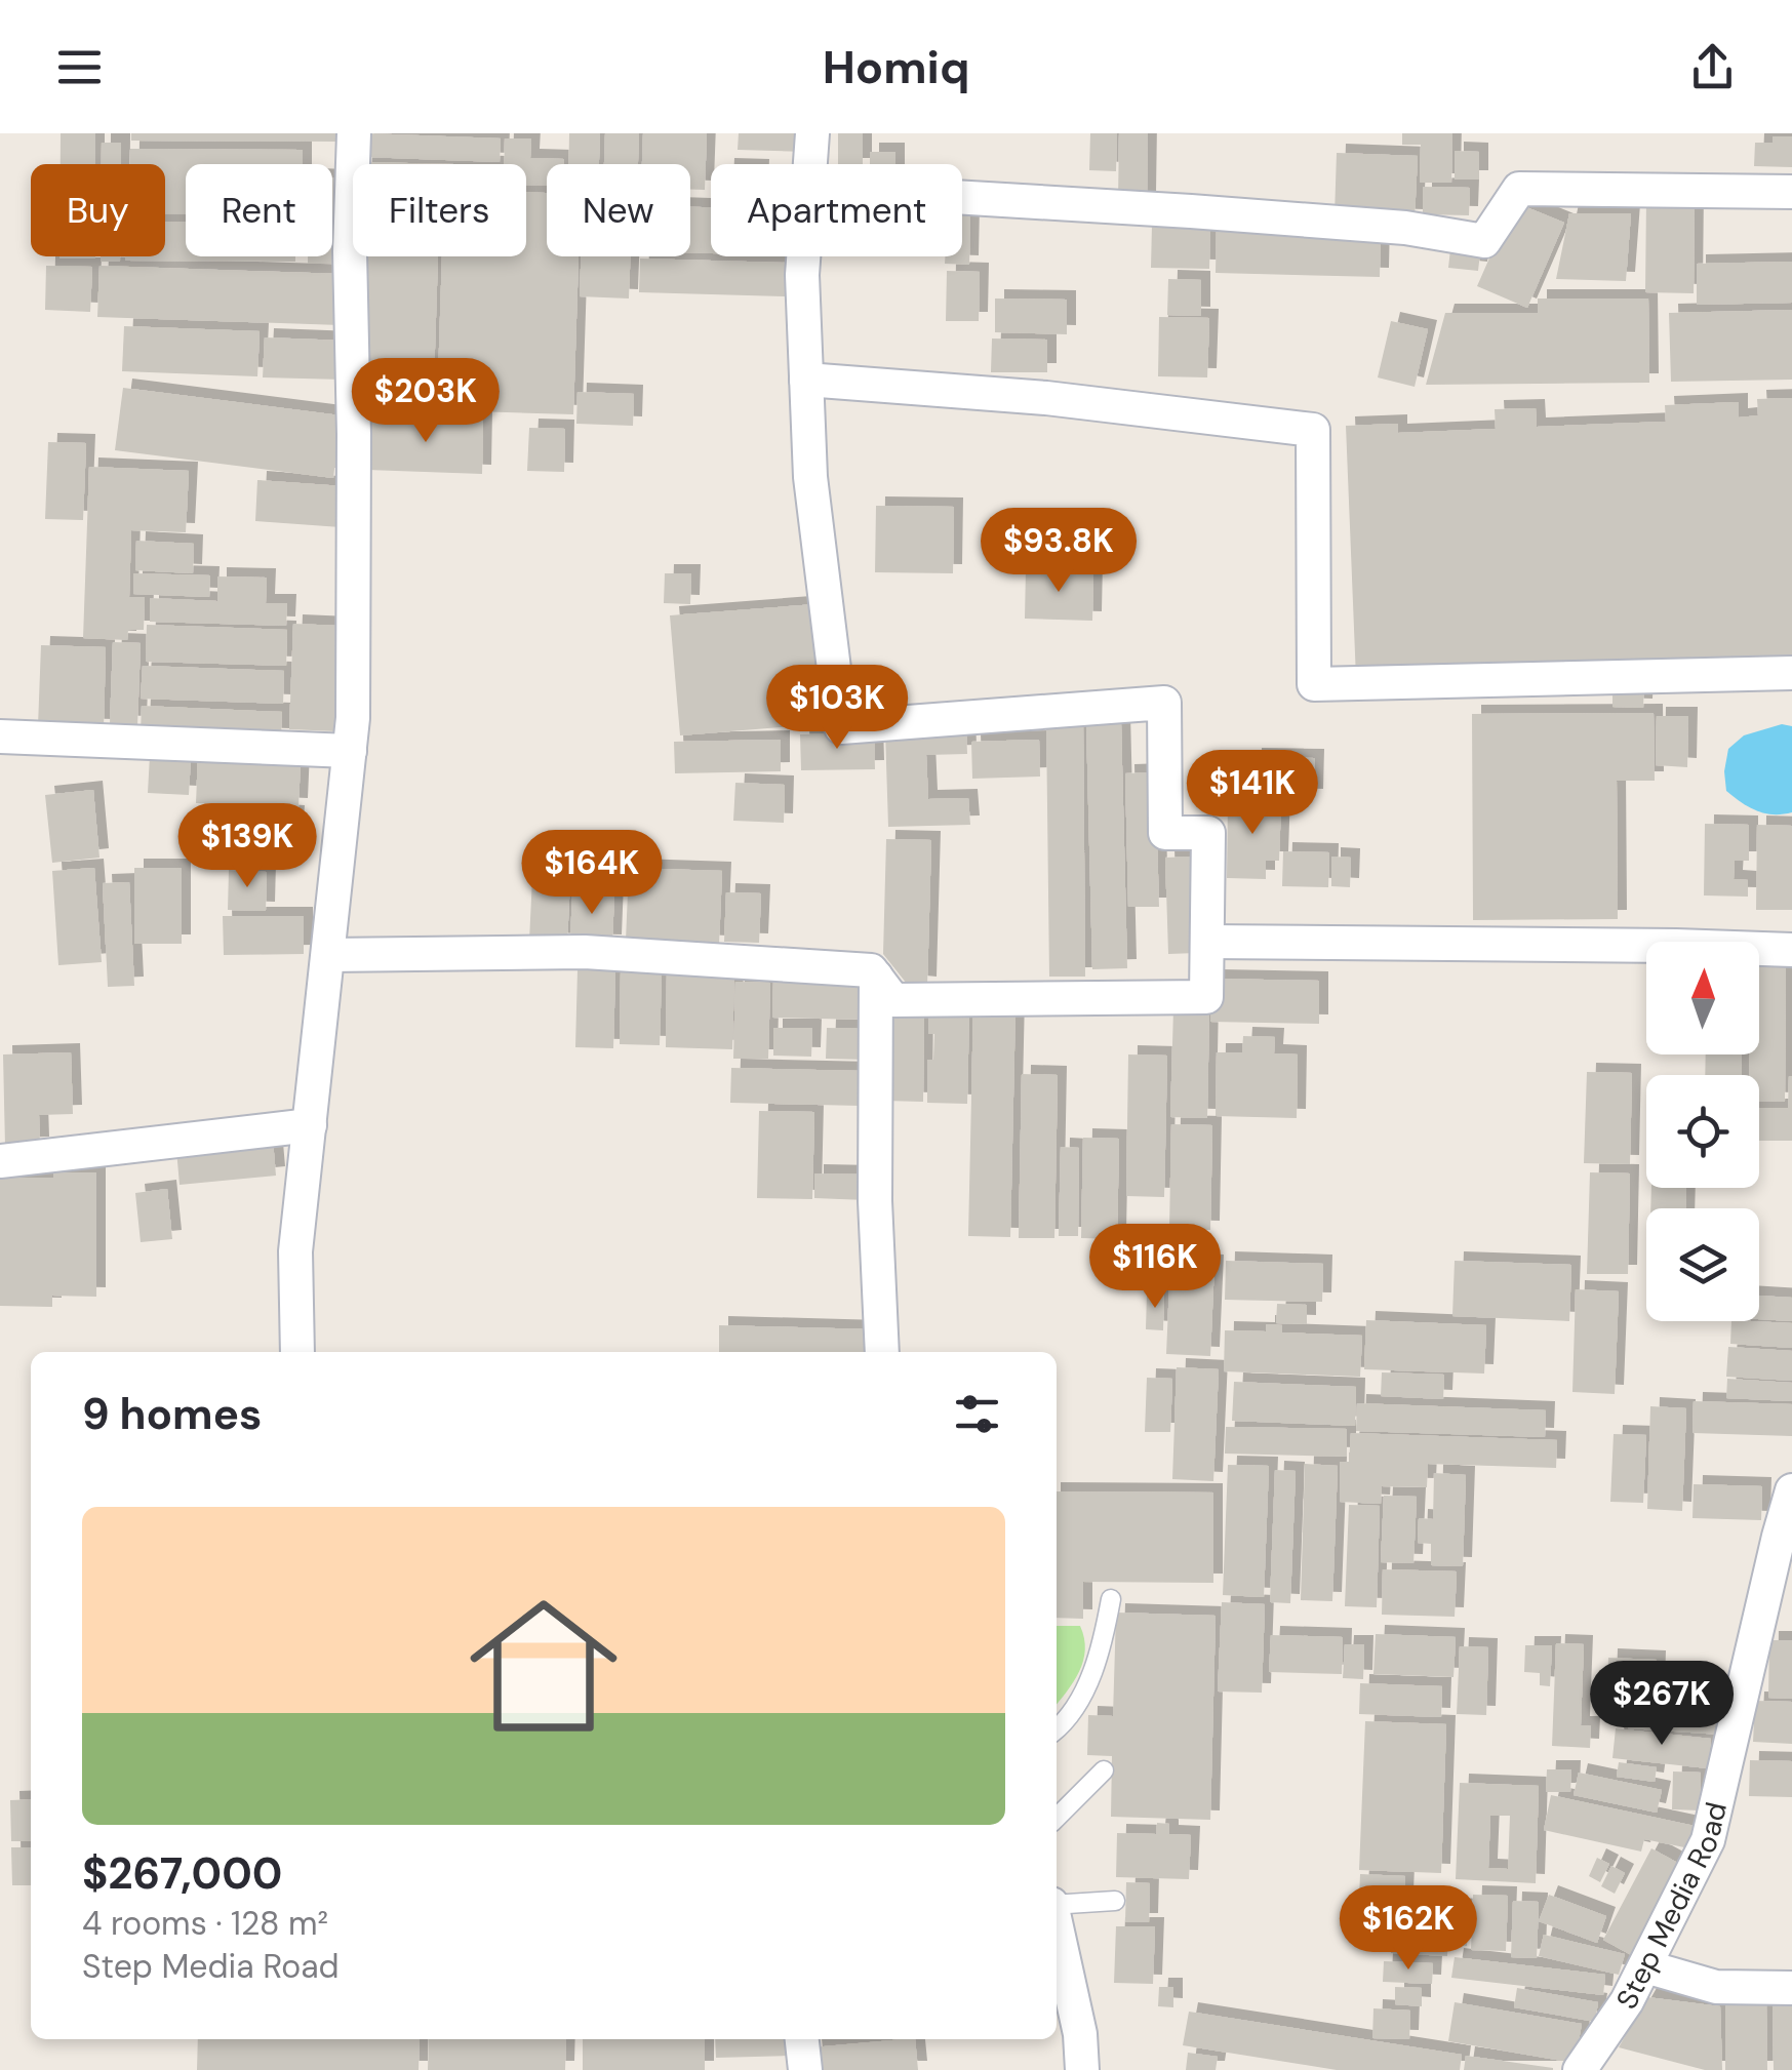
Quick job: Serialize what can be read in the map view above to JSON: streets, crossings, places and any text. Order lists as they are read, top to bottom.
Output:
{
  "streets": {
    "street": ["Step Media Road"]
  },
  "north": "top",
  "page": {
    "header": "Homiq",
    "chip": [
      "Buy",
      "Rent",
      "Filters",
      "New",
      "Apartment"
    ],
    "price": [
      "$203K",
      "$93.8K",
      "$103K",
      "$141K",
      "$139K",
      "$164K",
      "$116K",
      "$267K",
      "$162K"
    ],
    "heading": "9 homes",
    "list": [
      {
        "name": "$267,000",
        "note": "4 rooms · 128 m² · Step Media Road"
      }
    ]
  }
}
